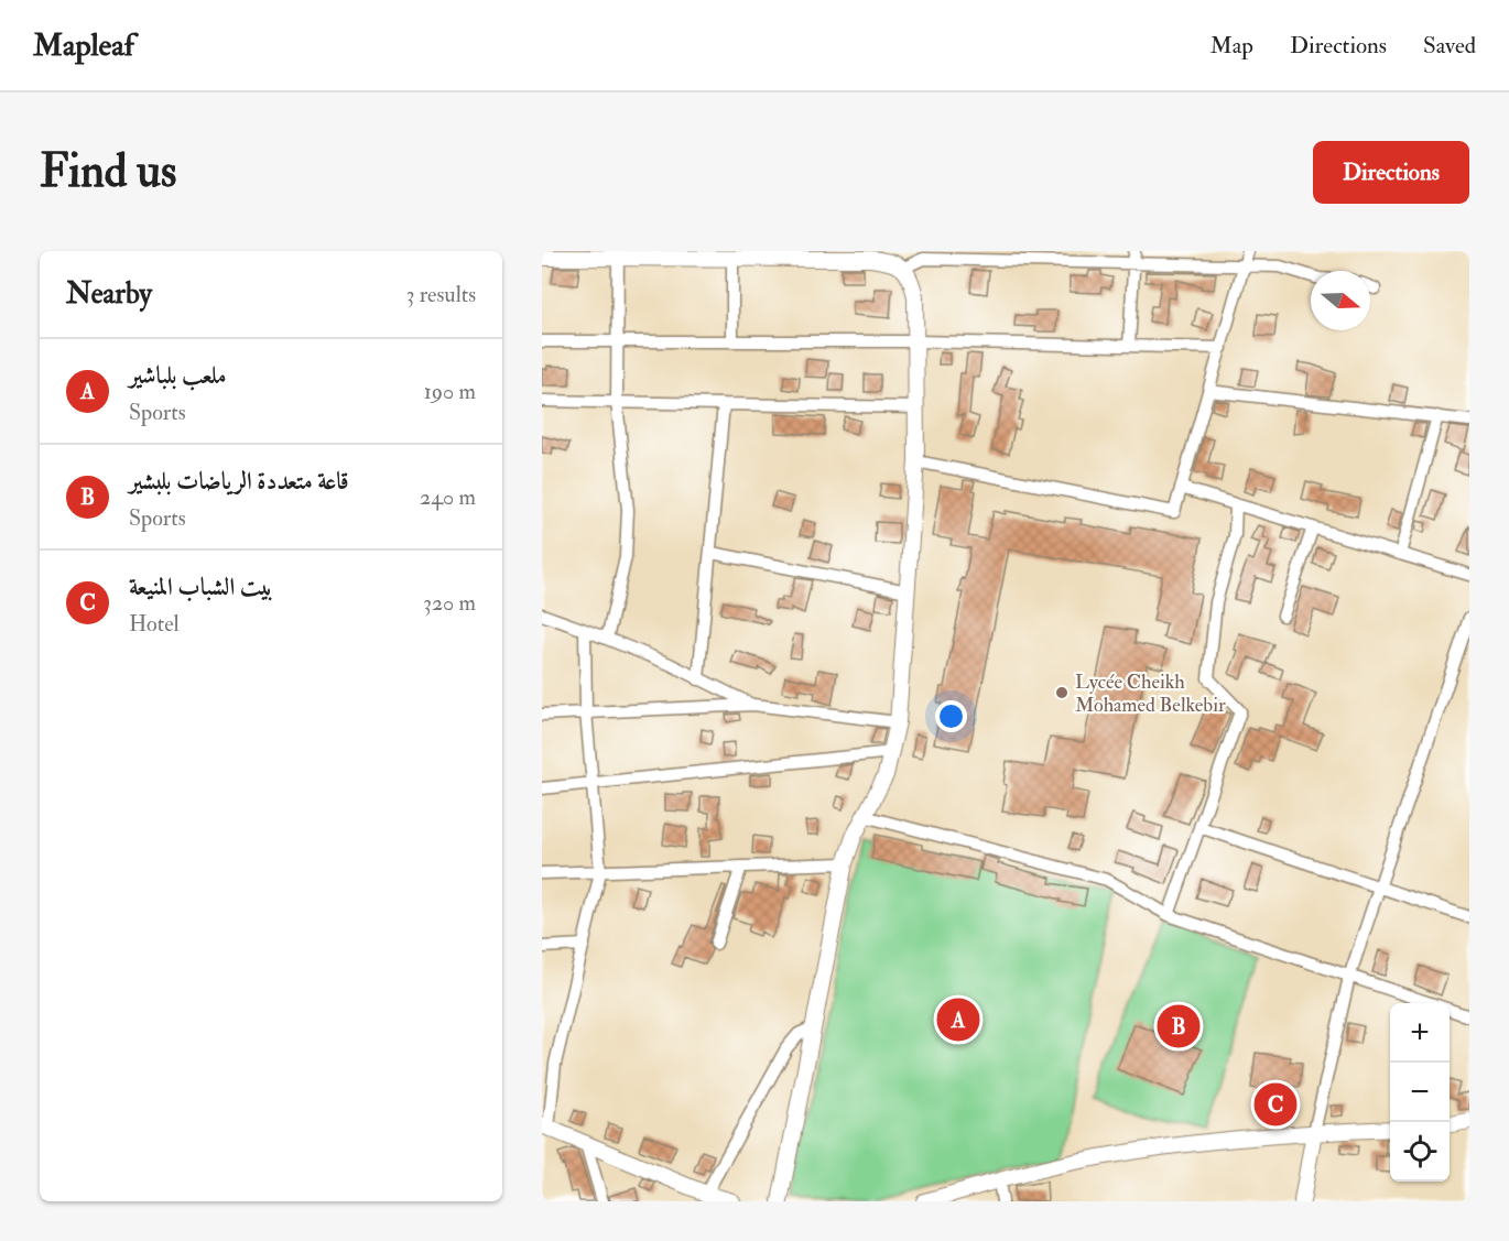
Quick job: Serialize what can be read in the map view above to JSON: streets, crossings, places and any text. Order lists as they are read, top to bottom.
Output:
{
  "places": ["Lycée Cheikh Mohamed Belkebir"],
  "north": "right",
  "page": {
    "header": "Mapleaf",
    "nav": ["Map", "Directions", "Saved"],
    "buttons": "Directions",
    "title": "Find us",
    "heading": ["Nearby", "3 results"],
    "list": [
      {
        "mark": "A",
        "name": "ملعب بلباشير",
        "note": "Sports",
        "value": "190 m"
      },
      {
        "mark": "B",
        "name": "قاعة متعددة الرياضات بلبشير",
        "note": "Sports",
        "value": "240 m"
      },
      {
        "mark": "C",
        "name": "بيت الشباب المنيعة",
        "note": "Hotel",
        "value": "320 m"
      }
    ],
    "pins": ["A", "B", "C"],
    "map_buttons": ["+", "−"]
  }
}
